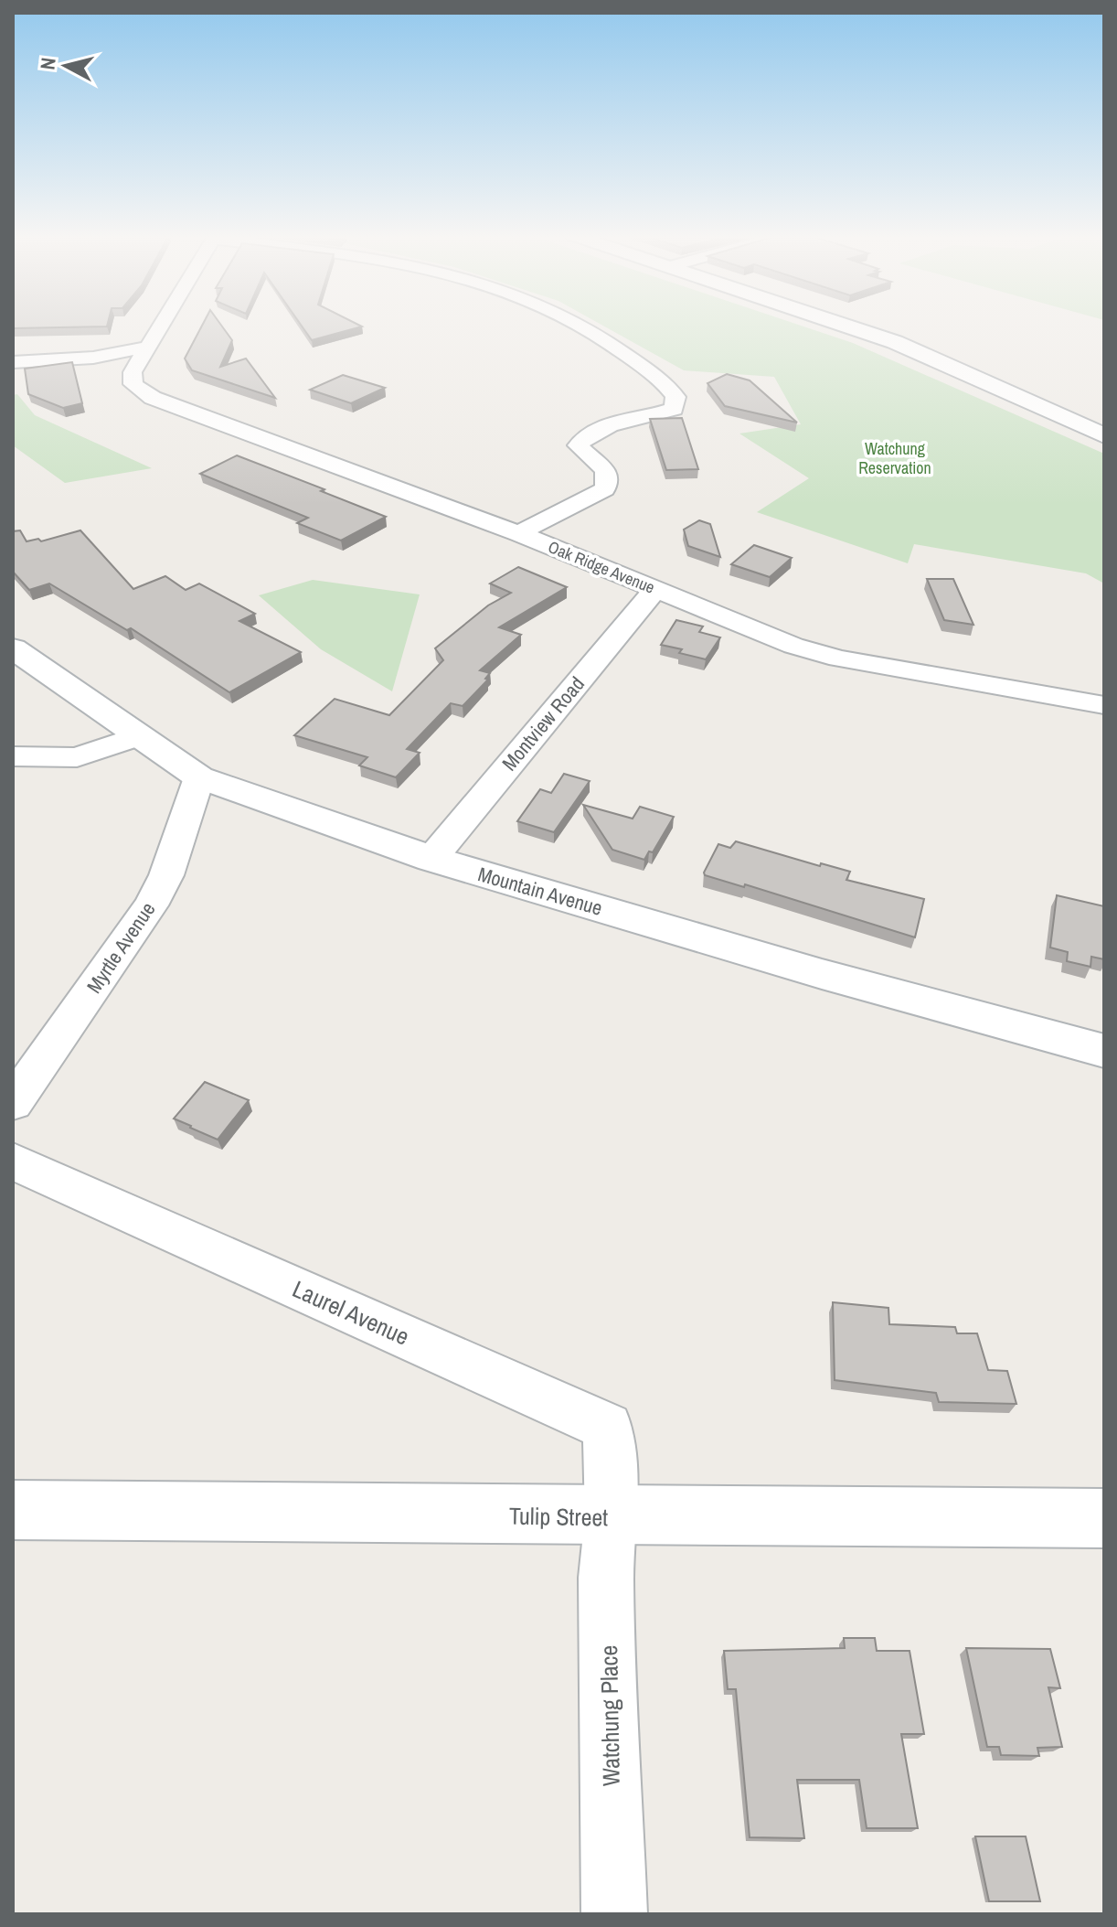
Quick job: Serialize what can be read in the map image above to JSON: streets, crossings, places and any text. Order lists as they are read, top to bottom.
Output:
{
  "streets": {
    "main road": ["Mountain Avenue", "Tulip Street"],
    "street": [
      "Oak Ridge Avenue",
      "Montview Road",
      "Myrtle Avenue",
      "Laurel Avenue",
      "Watchung Place"
    ]
  },
  "crossings": [
    ["Oak Ridge Avenue", "Montview Road"],
    ["Montview Road", "Mountain Avenue"],
    ["Mountain Avenue", "Myrtle Avenue"],
    ["Laurel Avenue", "Tulip Street"],
    ["Laurel Avenue", "Watchung Place"],
    ["Tulip Street", "Watchung Place"]
  ],
  "parks": ["Watchung Reservation"],
  "north": "left"
}
